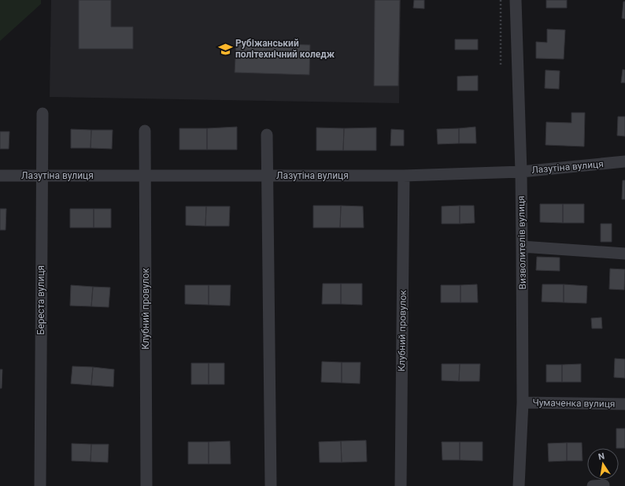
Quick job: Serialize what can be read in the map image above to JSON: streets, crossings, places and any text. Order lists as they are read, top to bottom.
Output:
{
  "streets": {
    "street": [
      "Лазутіна вулиця",
      "Визволителів вулиця",
      "Береста вулиця",
      "Клубний провулок",
      "Чумаченка вулиця"
    ]
  },
  "crossings": [
    ["Лазутіна вулиця", "Визволителів вулиця"],
    ["Лазутіна вулиця", "Береста вулиця"],
    ["Лазутіна вулиця", "Клубний провулок"],
    ["Визволителів вулиця", "Чумаченка вулиця"]
  ],
  "places": {
    "school or university": ["Рубіжанський політехнічний коледж"]
  },
  "north": "top"
}
